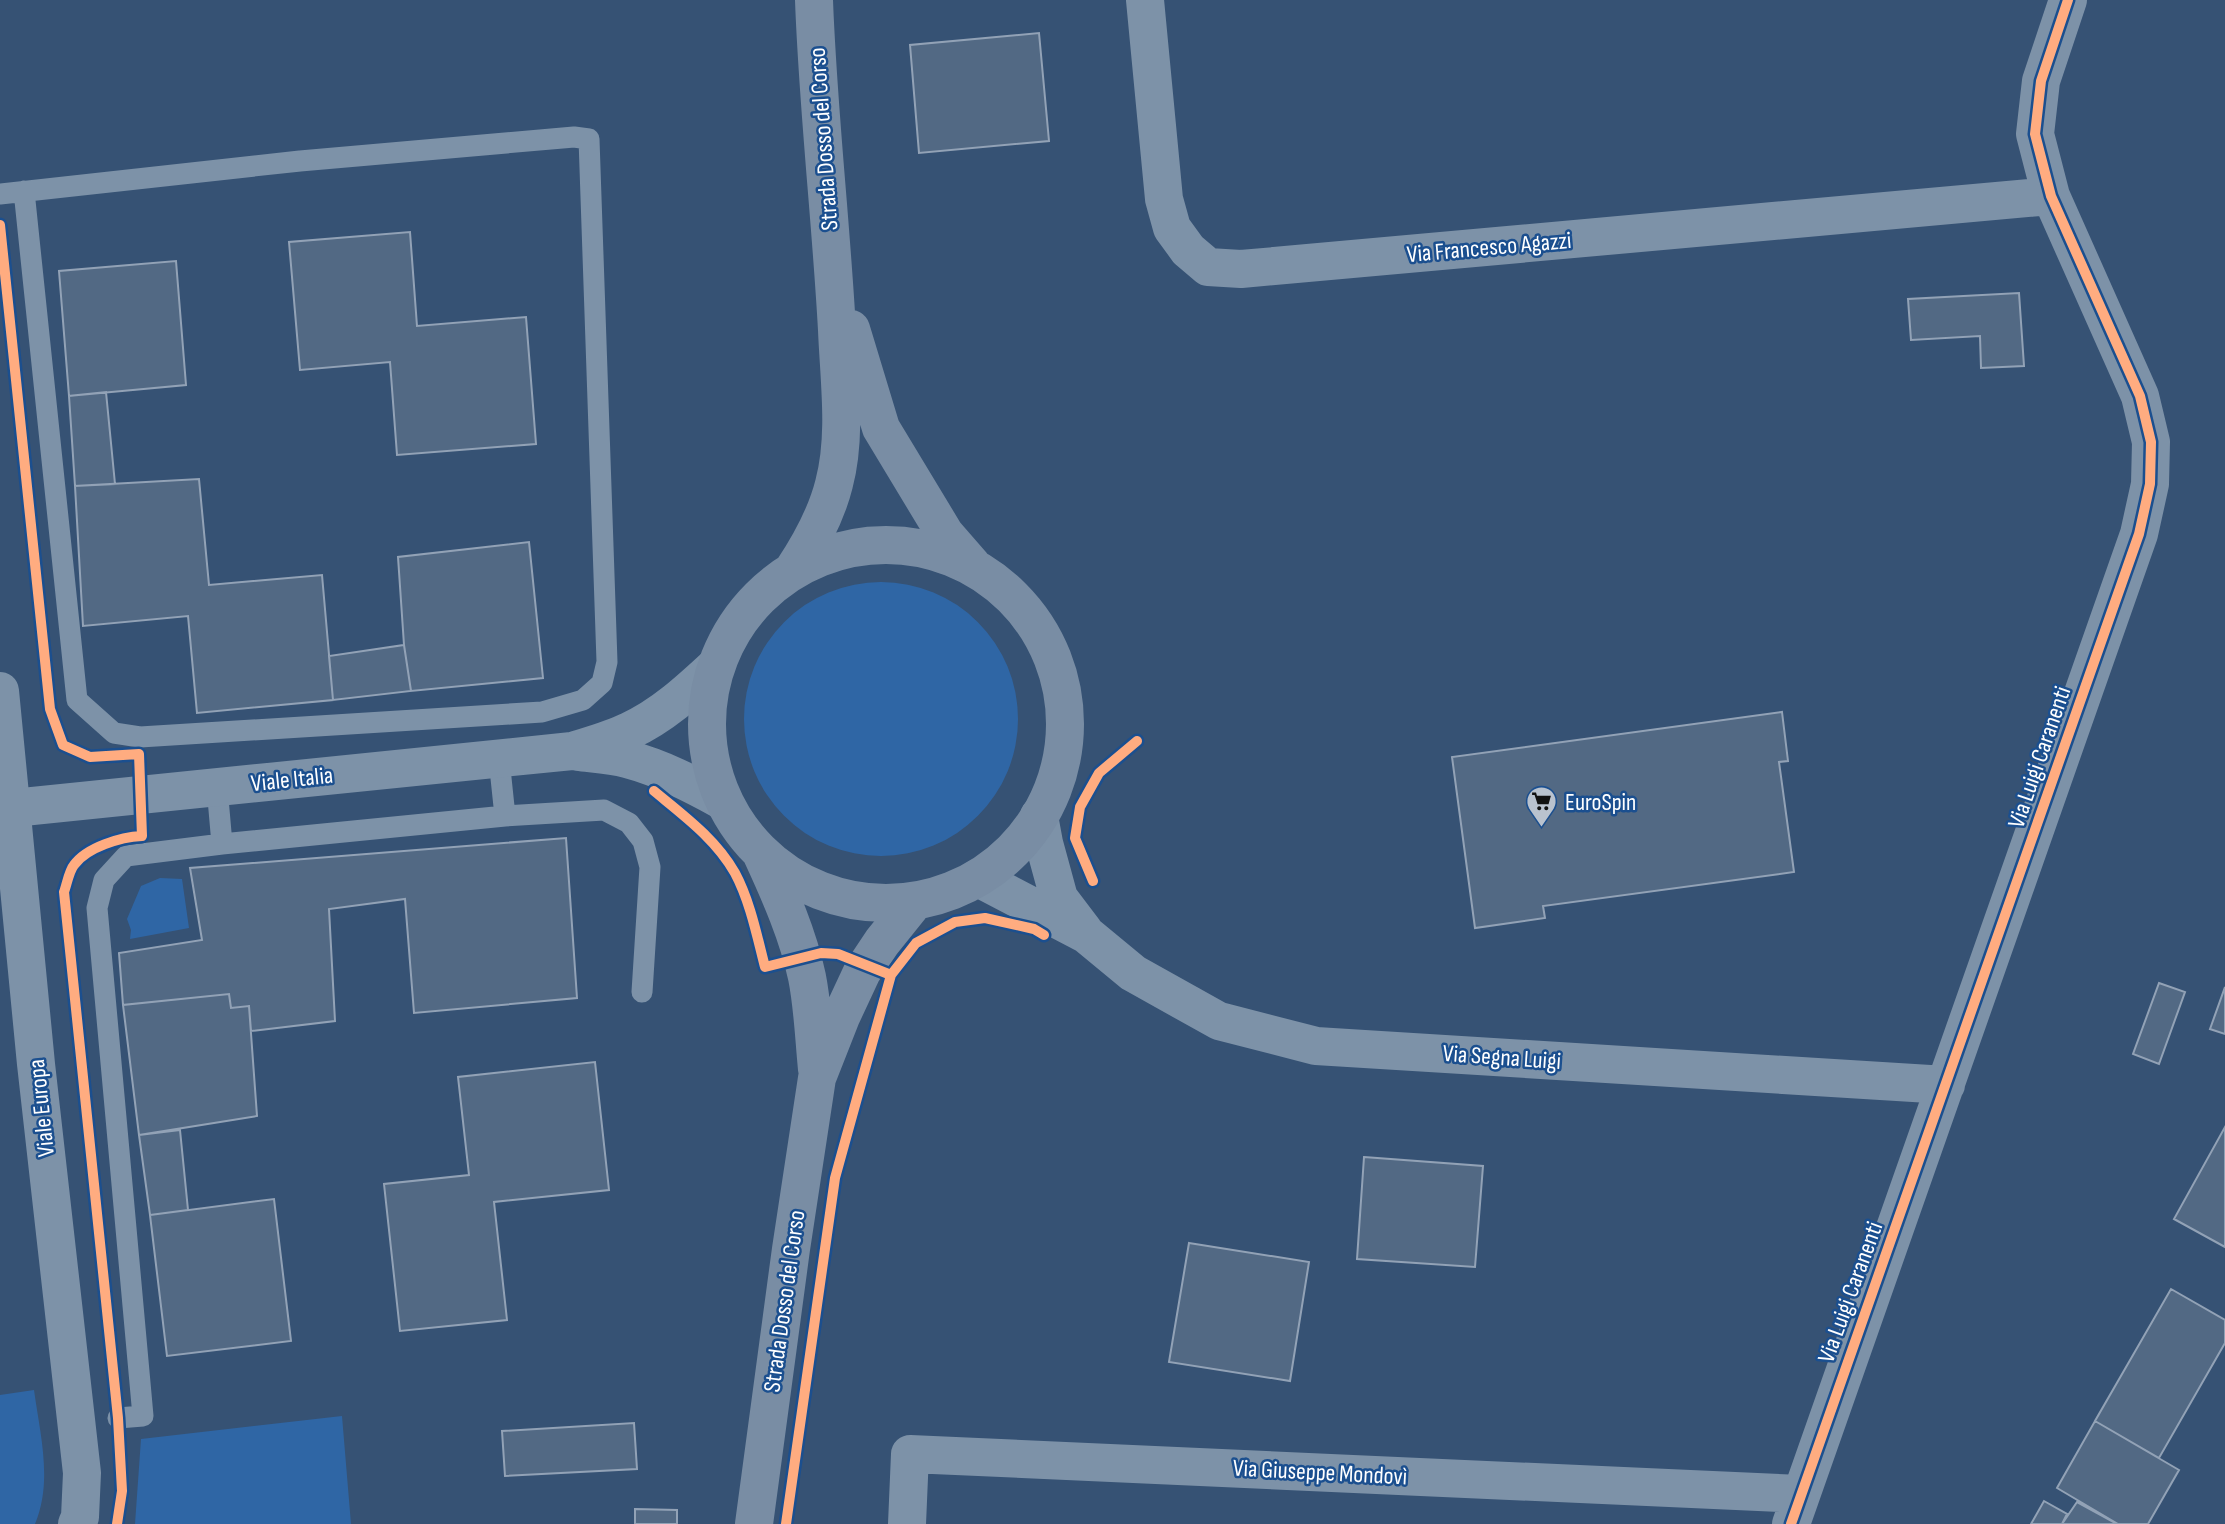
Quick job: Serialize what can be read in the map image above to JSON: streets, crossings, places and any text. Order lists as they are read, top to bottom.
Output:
{
  "streets": {
    "main road": ["Strada Dosso del Corso"],
    "street": [
      "Via Francesco Agazzi",
      "Via Luigi Caranenti",
      "Viale Italia",
      "Via Segna Luigi",
      "Viale Europa",
      "Via Giuseppe Mondovì"
    ]
  },
  "crossings": [
    ["Via Francesco Agazzi", "Via Luigi Caranenti"],
    ["Via Luigi Caranenti", "Via Segna Luigi"],
    ["Via Luigi Caranenti", "Via Giuseppe Mondovì"],
    ["Viale Italia", "Viale Europa"]
  ],
  "places": {
    "supermarket": ["EuroSpin"]
  }
}
